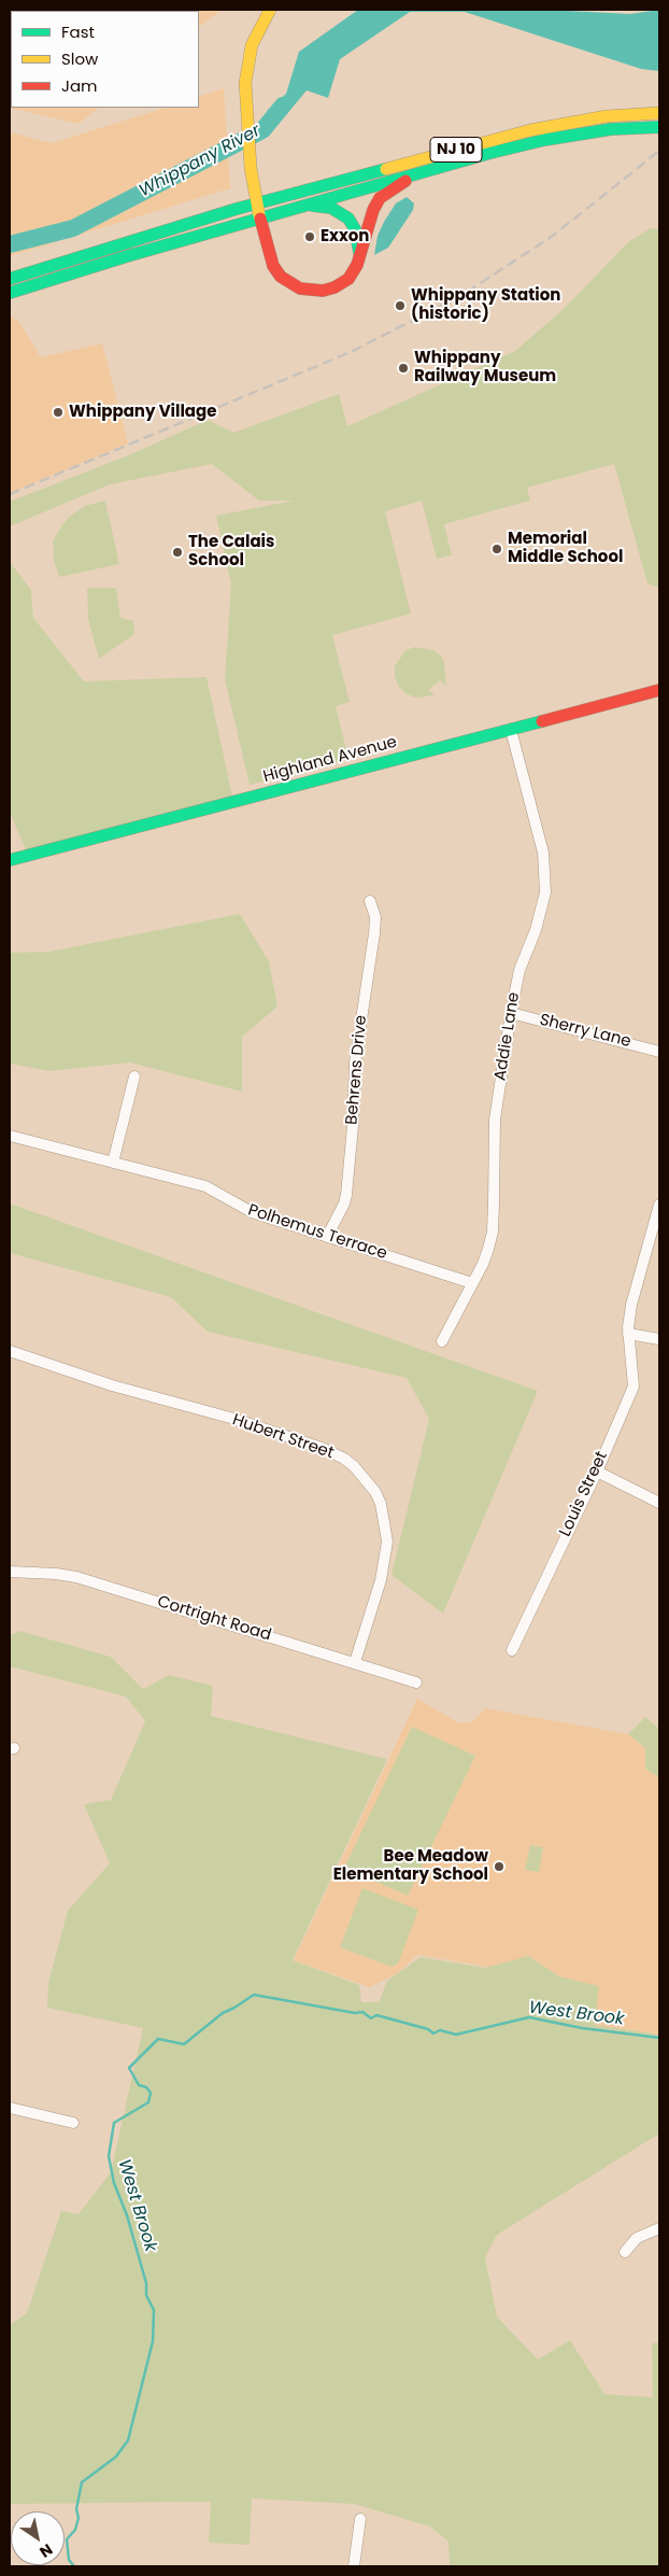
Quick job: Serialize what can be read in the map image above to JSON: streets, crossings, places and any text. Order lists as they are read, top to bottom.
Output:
{
  "streets": {
    "main road": ["NJ 10", "Highland Avenue"],
    "street": [
      "Sherry Lane",
      "Addie Lane",
      "Behrens Drive",
      "Polhemus Terrace",
      "Hubert Street",
      "Louis Street",
      "Cortright Road"
    ]
  },
  "crossings": [
    ["Highland Avenue", "Addie Lane"],
    ["Sherry Lane", "Addie Lane"],
    ["Addie Lane", "Polhemus Terrace"],
    ["Behrens Drive", "Polhemus Terrace"],
    ["Hubert Street", "Cortright Road"]
  ],
  "water": ["Whippany River", "West Brook"],
  "places": [
    "Exxon",
    "Whippany Station (historic)",
    "Whippany Railway Museum",
    "Whippany Village",
    "Memorial Middle School",
    "The Calais School",
    "Bee Meadow Elementary School"
  ],
  "legend": ["Fast", "Slow", "Jam"],
  "north": "bottom right"
}
